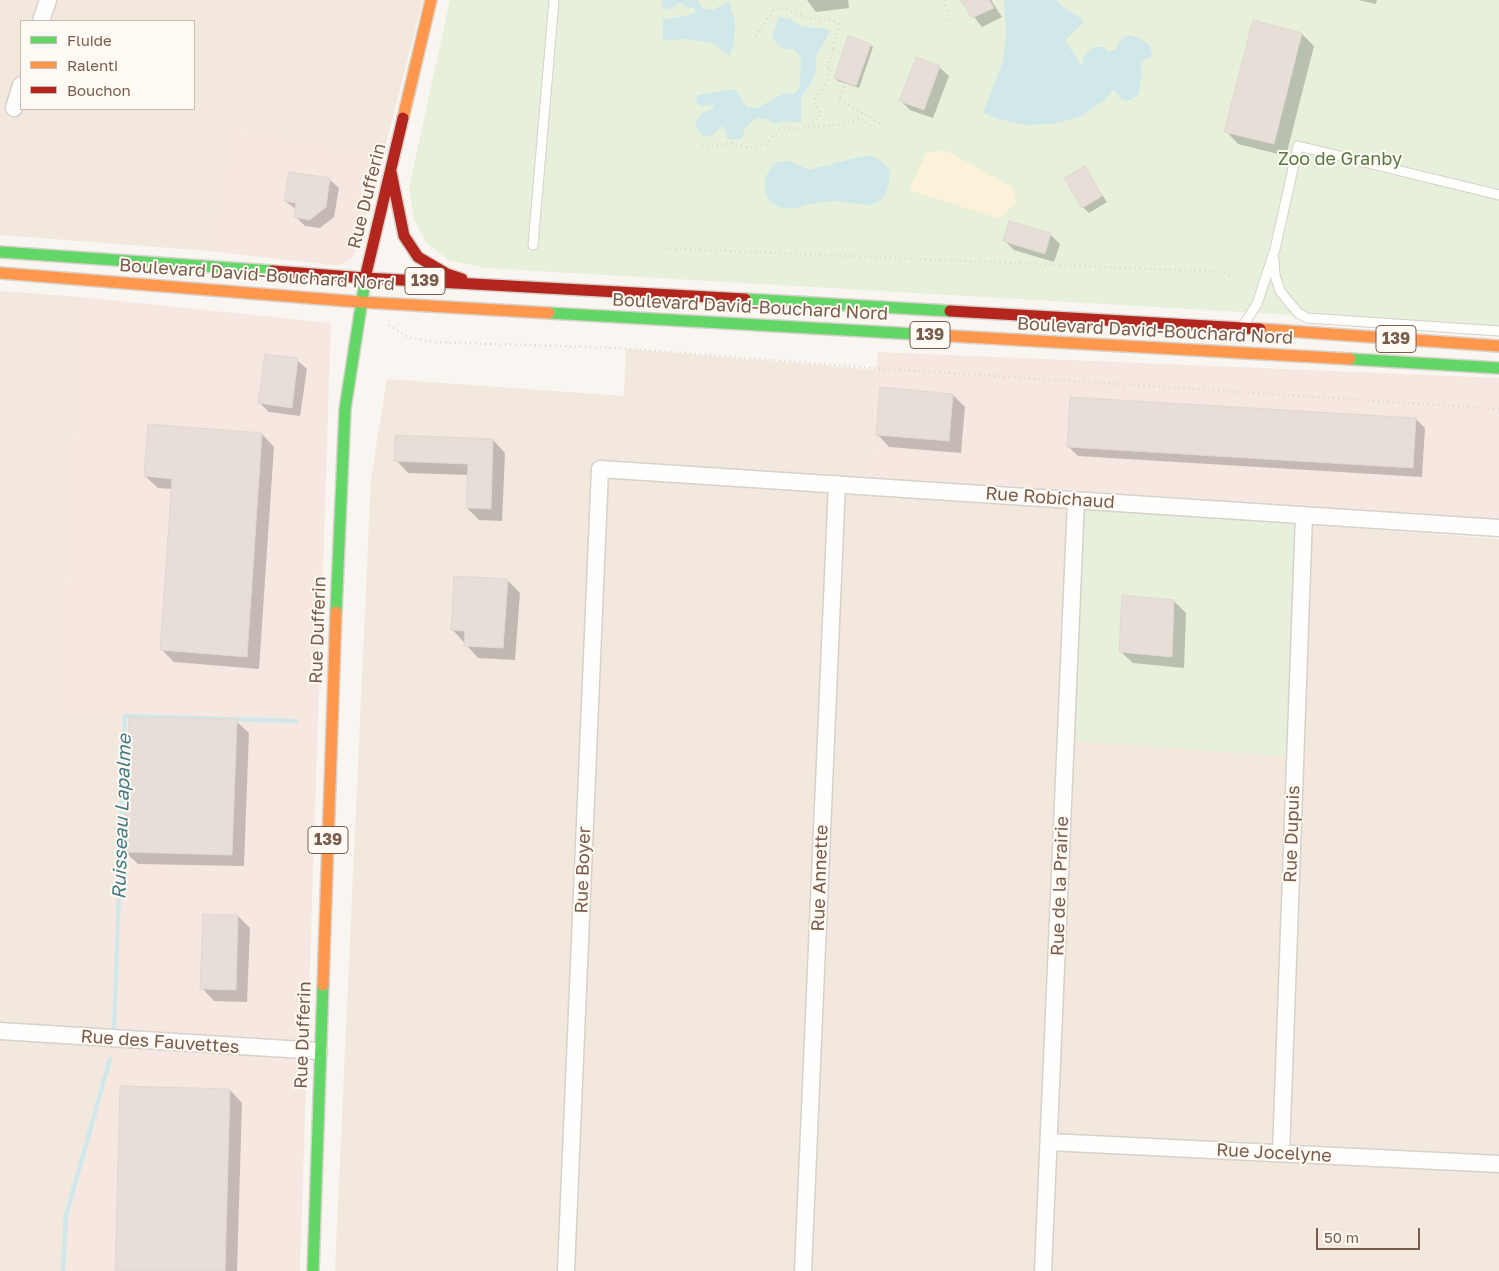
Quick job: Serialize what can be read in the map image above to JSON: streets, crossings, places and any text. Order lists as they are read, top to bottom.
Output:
{
  "streets": {
    "main road": ["Rue Dufferin", "Boulevard David-Bouchard Nord", "139"],
    "street": [
      "Rue Robichaud",
      "Rue Dupuis",
      "Rue Boyer",
      "Rue Annette",
      "Rue de la Prairie",
      "Rue des Fauvettes",
      "Rue Jocelyne"
    ]
  },
  "crossings": [
    ["Rue Dufferin", "Boulevard David-Bouchard Nord"],
    ["Rue Dufferin", "Rue des Fauvettes"],
    ["Rue Robichaud", "Rue Dupuis"],
    ["Rue Robichaud", "Rue Boyer"],
    ["Rue Robichaud", "Rue Annette"],
    ["Rue Robichaud", "Rue de la Prairie"],
    ["Rue Dupuis", "Rue Jocelyne"],
    ["Rue de la Prairie", "Rue Jocelyne"]
  ],
  "water": ["Ruisseau Lapalme"],
  "parks": ["Zoo de Granby"],
  "legend": ["Fluide", "Ralenti", "Bouchon"],
  "scale_bar": "50 m"
}
